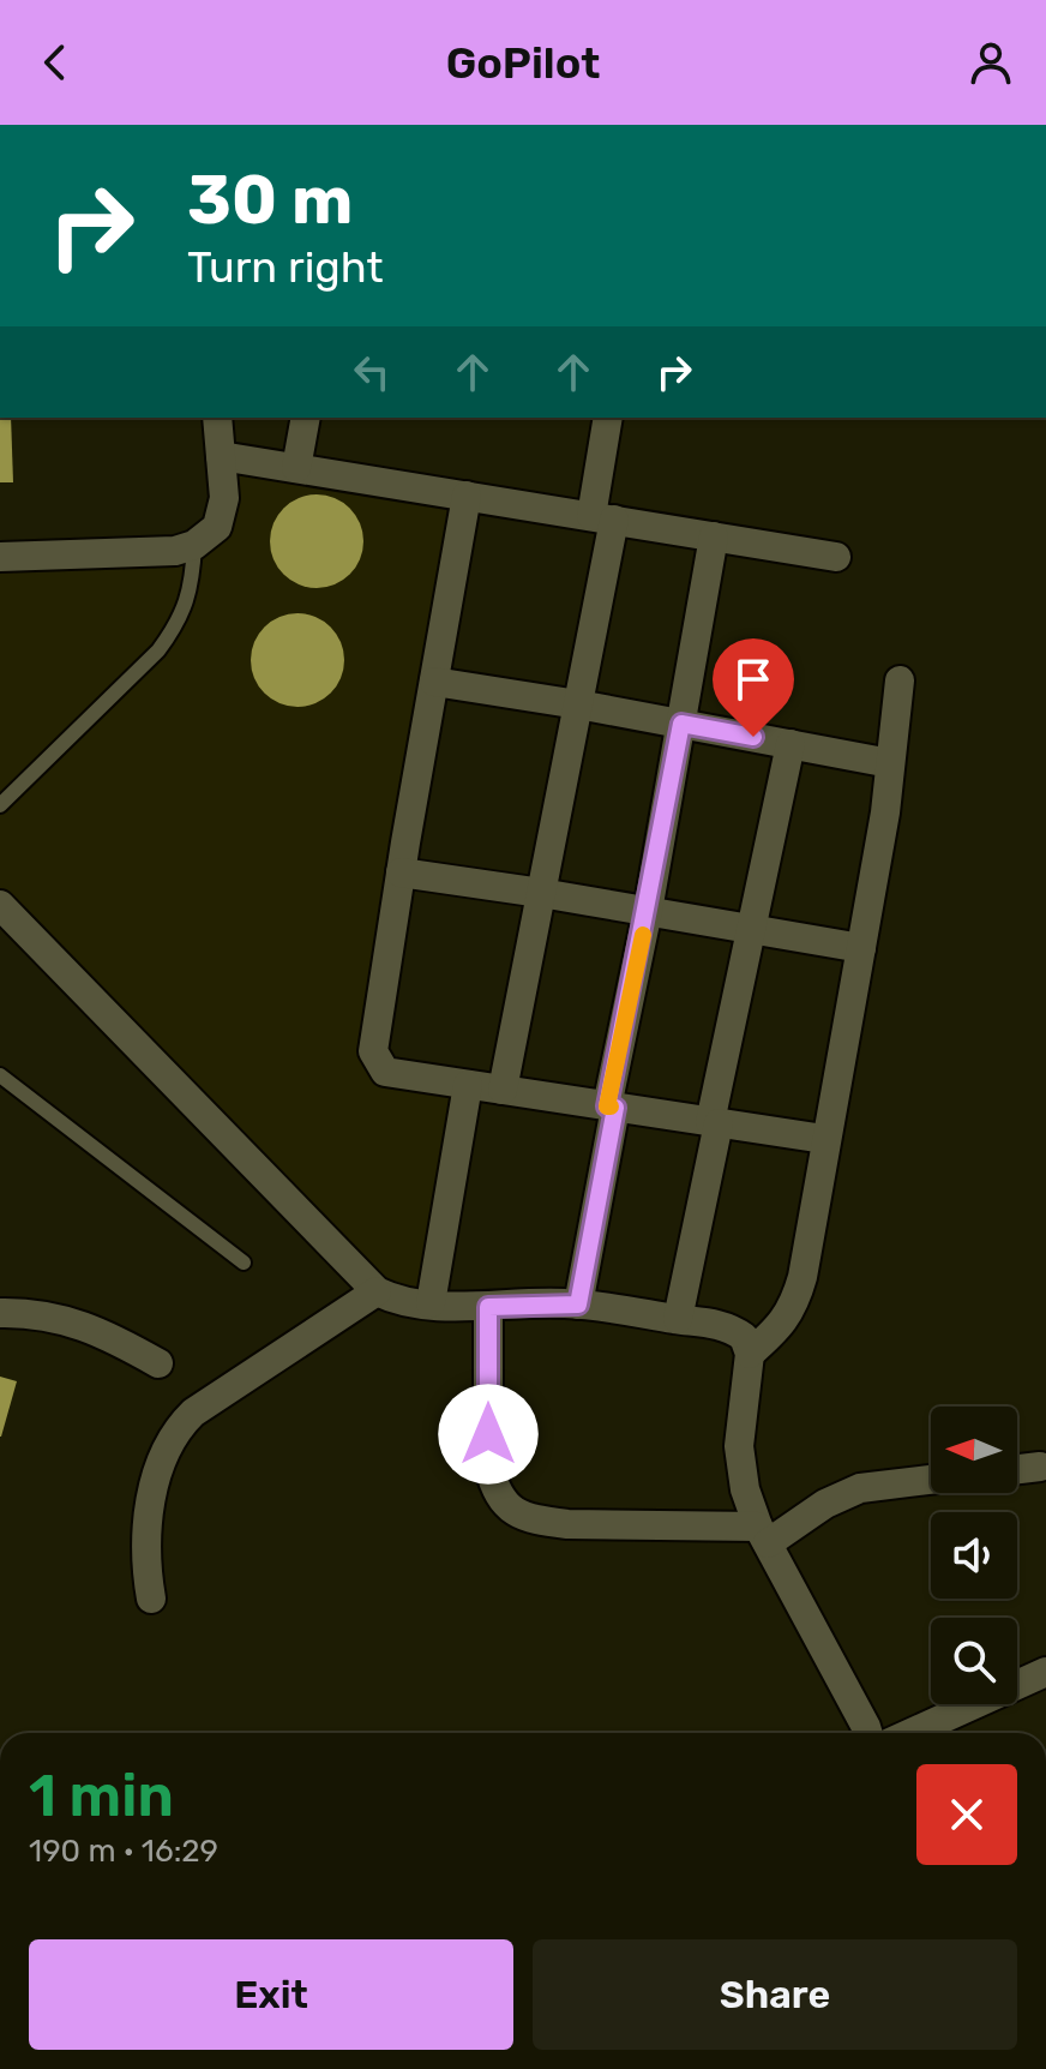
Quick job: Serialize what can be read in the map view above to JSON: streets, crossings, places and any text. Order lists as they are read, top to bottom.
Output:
{
  "north": "left",
  "page": {
    "header": "GoPilot",
    "turn": ["30 m", "Turn right"],
    "heading": ["1 min", "190 m · 16:29"],
    "buttons": ["Exit", "Share"]
  }
}
